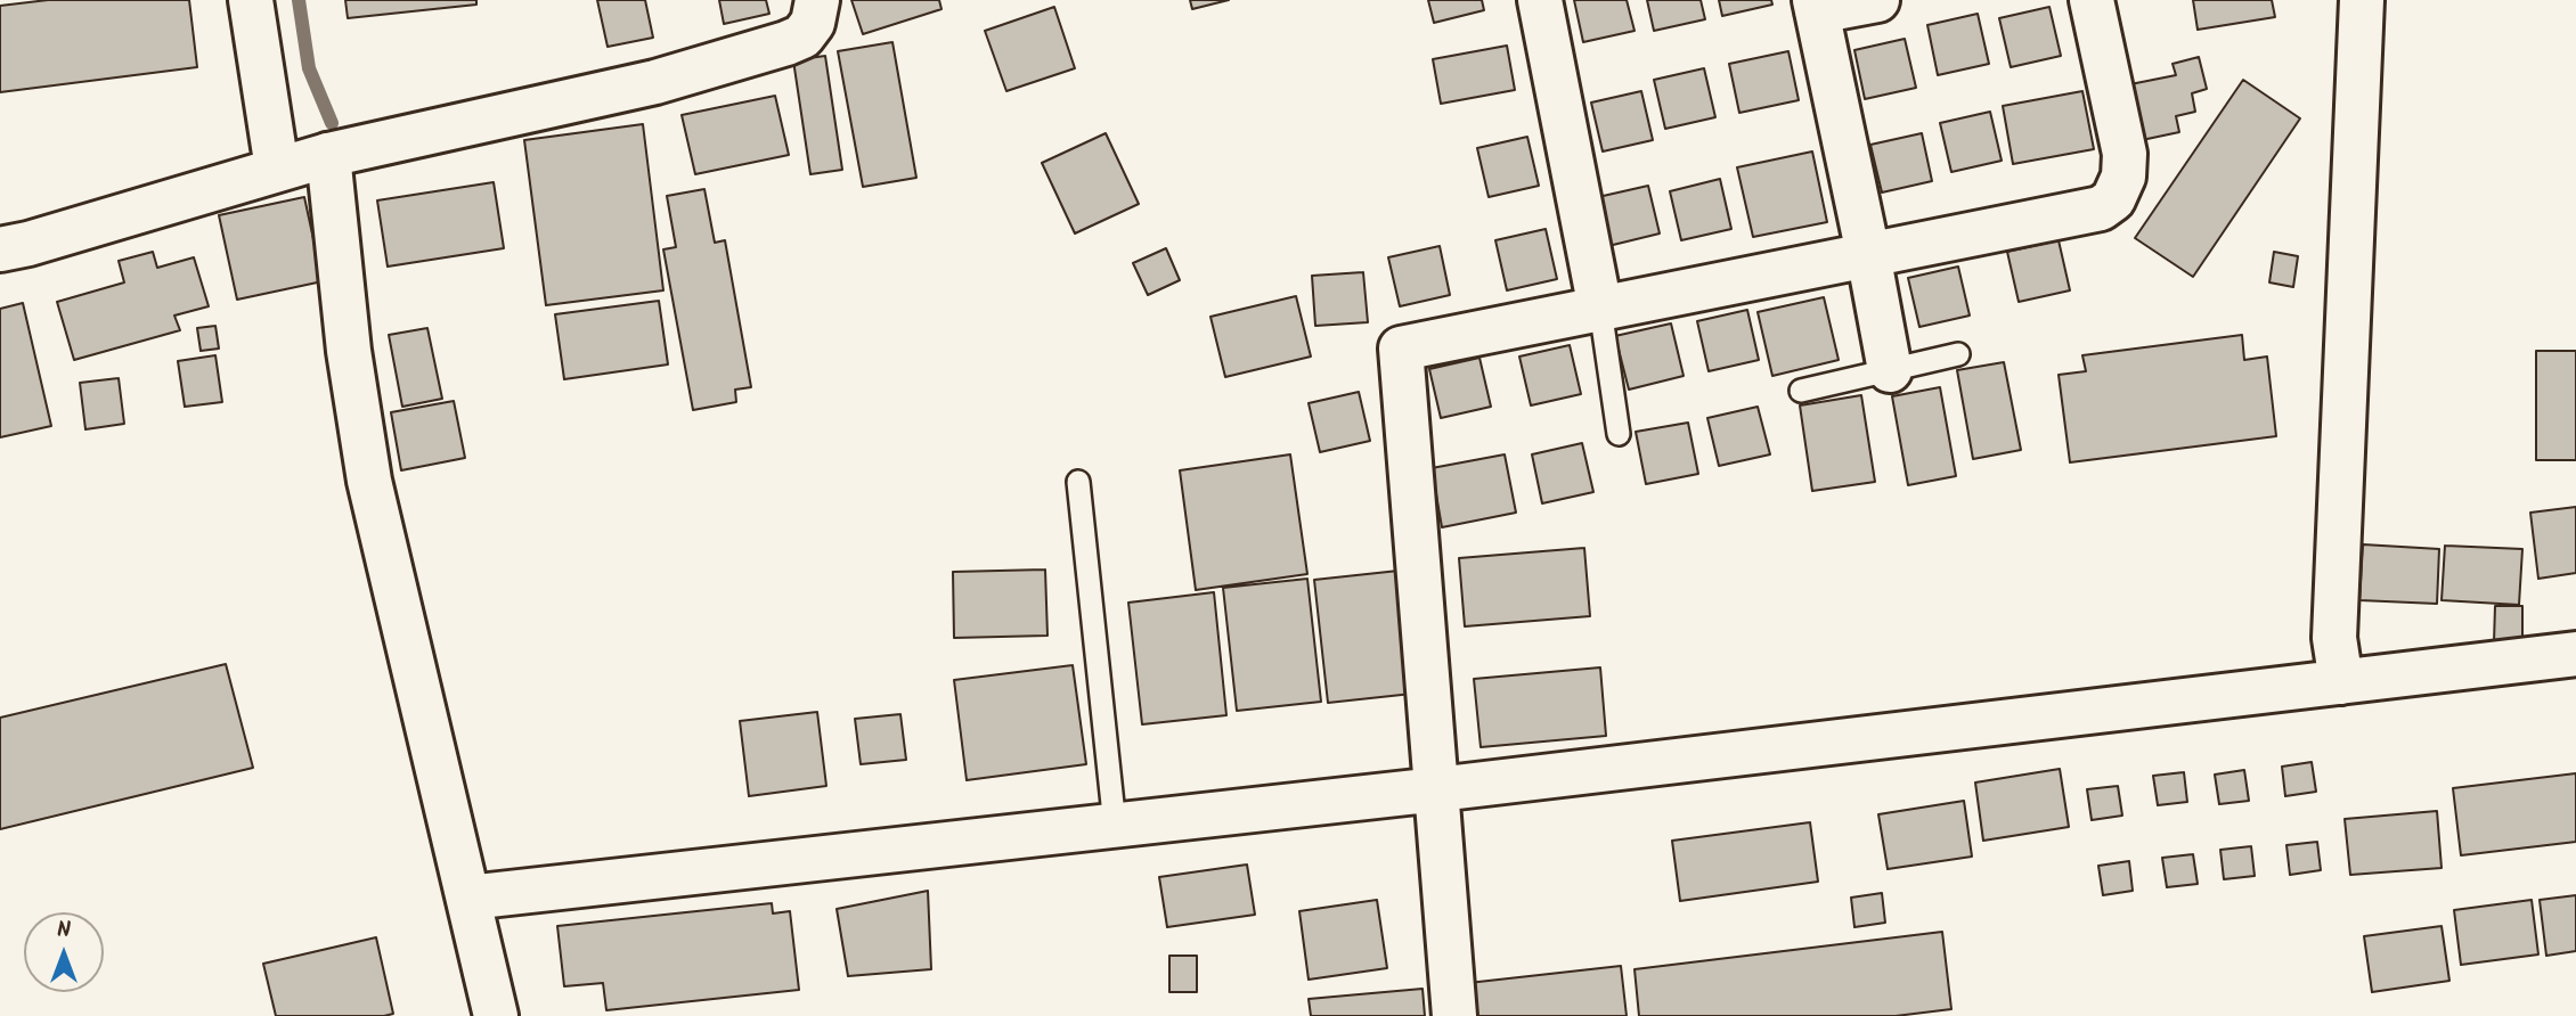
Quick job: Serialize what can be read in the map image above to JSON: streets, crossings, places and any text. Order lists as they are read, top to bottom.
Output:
{
  "north": "top"
}
